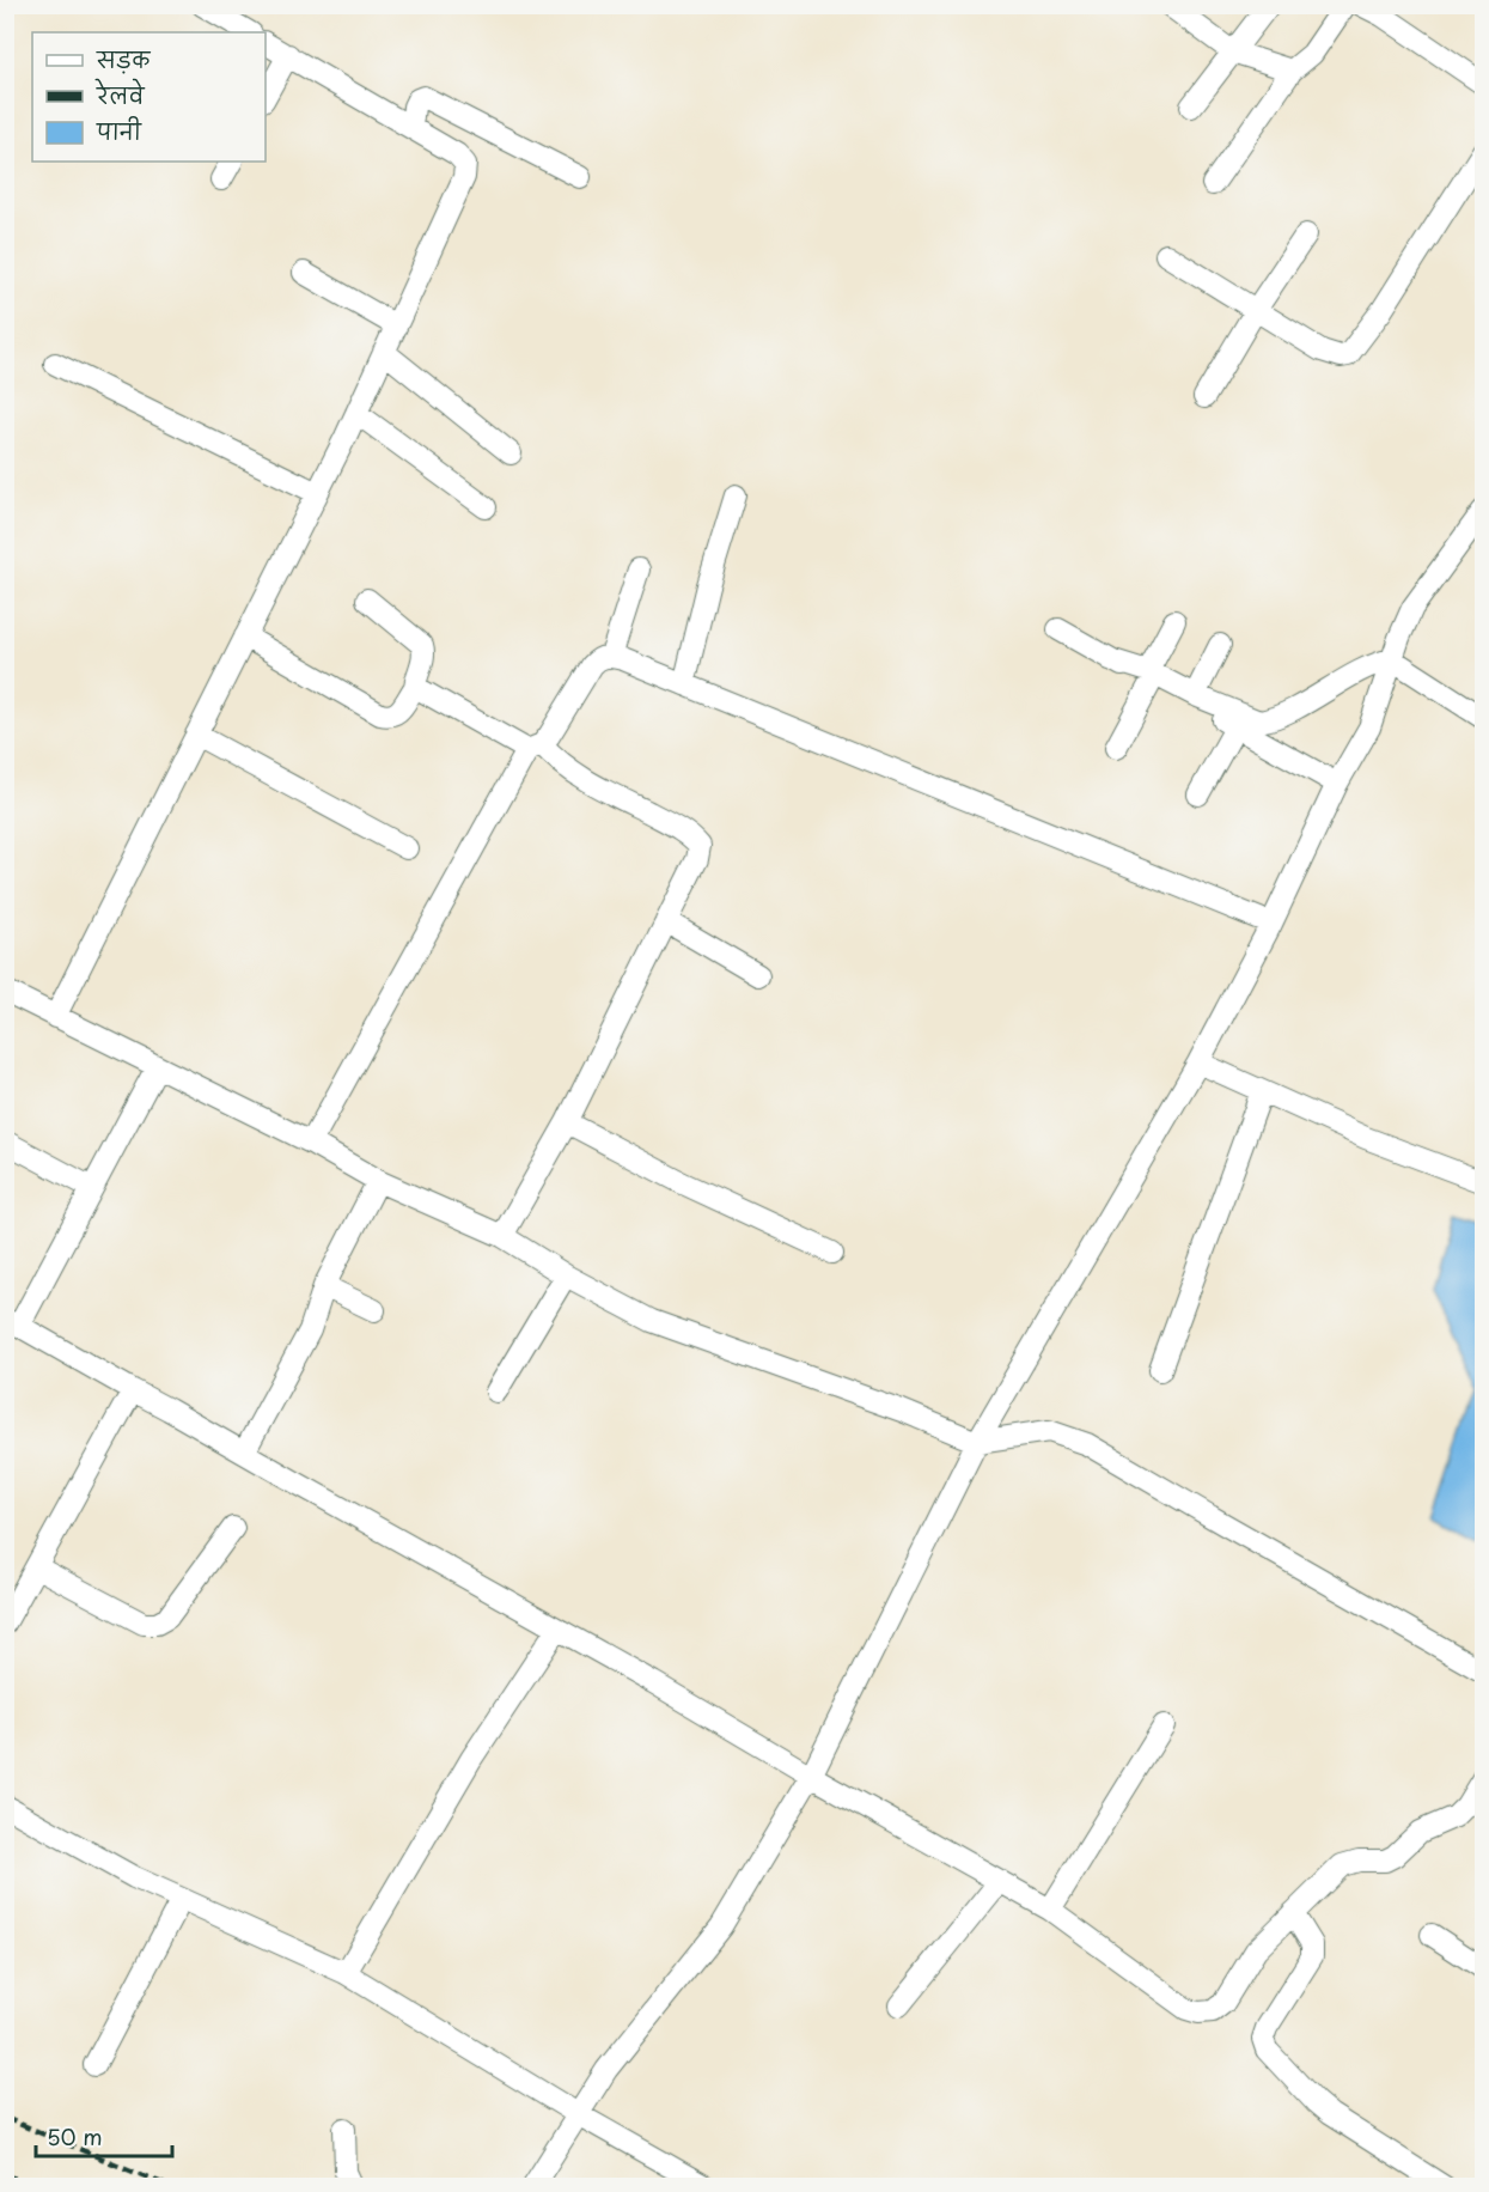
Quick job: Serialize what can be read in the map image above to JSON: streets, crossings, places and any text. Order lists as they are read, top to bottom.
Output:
{
  "legend": ["सड़क", "रेलवे", "पानी"],
  "scale_bar": "50 m"
}
